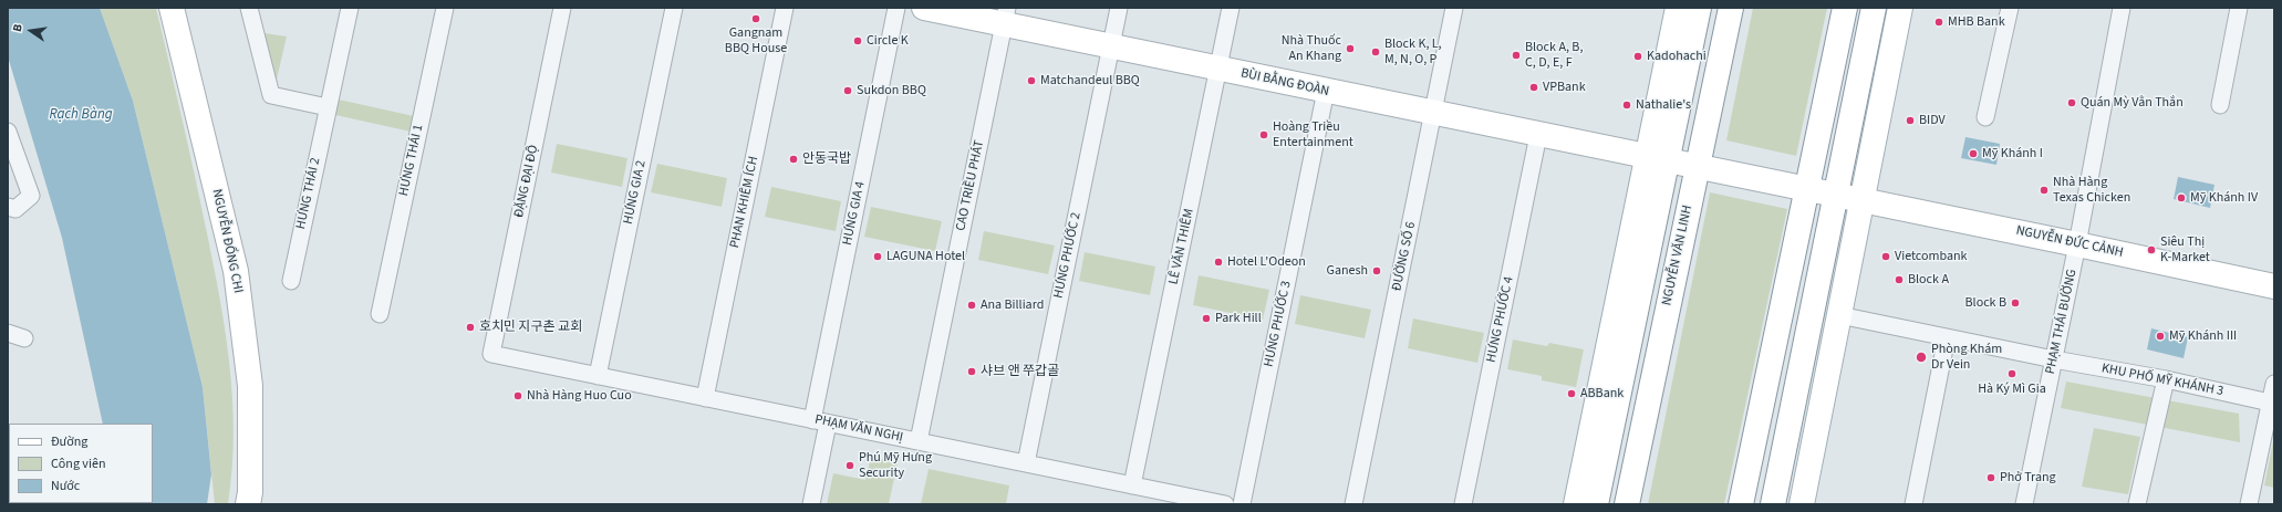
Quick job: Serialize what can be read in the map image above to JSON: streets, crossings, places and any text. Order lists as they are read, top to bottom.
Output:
{
  "streets": {
    "main road": [
      "BÙI BẰNG ĐOÀN",
      "NGUYỄN ĐỔNG CHI",
      "NGUYỄN ĐỨC CẢNH",
      "NGUYỄN VĂN LINH"
    ],
    "street": [
      "HƯNG THÁI 1",
      "ĐẶNG ĐẠI ĐỘ",
      "CAO TRIỀU PHÁT",
      "HƯNG GIA 2",
      "HƯNG THÁI 2",
      "PHAN KHIÊM ÍCH",
      "HƯNG GIA 4",
      "LÊ VĂN THIÊM",
      "HƯNG PHƯỚC 2",
      "ĐƯỜNG SỐ 6",
      "HƯNG PHƯỚC 4",
      "PHẠM THÁI BƯỜNG",
      "HƯNG PHƯỚC 3",
      "KHU PHỐ MỸ KHÁNH 3",
      "PHẠM VĂN NGHỊ"
    ]
  },
  "crossings": [
    ["BÙI BẰNG ĐOÀN", "CAO TRIỀU PHÁT"],
    ["BÙI BẰNG ĐOÀN", "NGUYỄN ĐỨC CẢNH"],
    ["BÙI BẰNG ĐOÀN", "LÊ VĂN THIÊM"],
    ["BÙI BẰNG ĐOÀN", "HƯNG PHƯỚC 2"],
    ["BÙI BẰNG ĐOÀN", "NGUYỄN VĂN LINH"],
    ["BÙI BẰNG ĐOÀN", "ĐƯỜNG SỐ 6"],
    ["BÙI BẰNG ĐOÀN", "HƯNG PHƯỚC 4"],
    ["BÙI BẰNG ĐOÀN", "HƯNG PHƯỚC 3"],
    ["ĐẶNG ĐẠI ĐỘ", "PHẠM VĂN NGHỊ"],
    ["CAO TRIỀU PHÁT", "PHẠM VĂN NGHỊ"],
    ["HƯNG GIA 2", "PHẠM VĂN NGHỊ"],
    ["PHAN KHIÊM ÍCH", "PHẠM VĂN NGHỊ"],
    ["HƯNG GIA 4", "PHẠM VĂN NGHỊ"],
    ["NGUYỄN ĐỨC CẢNH", "PHẠM THÁI BƯỜNG"],
    ["LÊ VĂN THIÊM", "PHẠM VĂN NGHỊ"],
    ["HƯNG PHƯỚC 2", "PHẠM VĂN NGHỊ"],
    ["PHẠM THÁI BƯỜNG", "KHU PHỐ MỸ KHÁNH 3"]
  ],
  "water": ["Rạch Bàng"],
  "places": [
    "Gangnam BBQ House",
    "MHB Bank",
    "Circle K",
    "Nhà Thuốc An Khang",
    "Block K, L, M, N, O, P",
    "Block A, B, C, D, E, F",
    "Kadohachi",
    "Matchandeul BBQ",
    "VPBank",
    "Sukdon BBQ",
    "Quán Mỳ Vằn Thắn",
    "Nathalie's",
    "BIDV",
    "Hoàng Triều Entertainment",
    "Mỹ Khánh I",
    "안동국밥",
    "Nhà Hàng Texas Chicken",
    "Mỹ Khánh IV",
    "Siêu Thị K-Market",
    "LAGUNA Hotel",
    "Vietcombank",
    "Hotel L'Odeon",
    "Ganesh",
    "Block A",
    "Block B",
    "Ana Billiard",
    "Park Hill",
    "호치민 지구촌 교회",
    "Mỹ Khánh III",
    "Phòng Khám Dr Vein",
    "샤브 앤 쭈갑골",
    "Hà Ký Mì Gia",
    "ABBank",
    "Nhà Hàng Huo Cuo",
    "Phú Mỹ Hưng Security",
    "Phở Trang"
  ],
  "legend": ["Đường", "Công viên", "Nước"],
  "north": "left"
}
